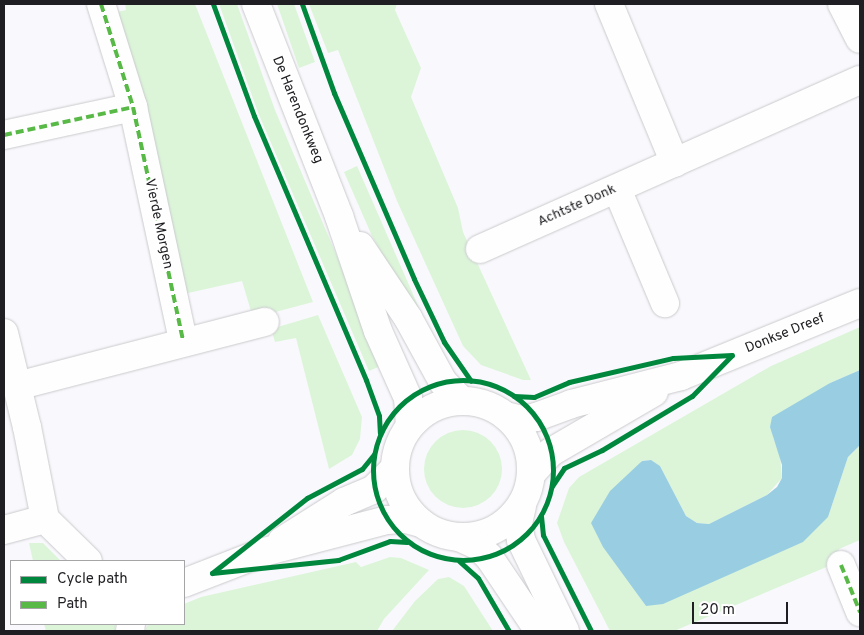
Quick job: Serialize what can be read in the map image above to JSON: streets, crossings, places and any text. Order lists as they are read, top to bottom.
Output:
{
  "streets": {
    "street": [
      "De Harendonkweg",
      "Achtste Donk",
      "Vierde Morgen",
      "Donkse Dreef"
    ]
  },
  "crossings": [
    ["De Harendonkweg", "Donkse Dreef"]
  ],
  "legend": ["Cycle path", "Path"],
  "scale_bar": "20 m"
}
